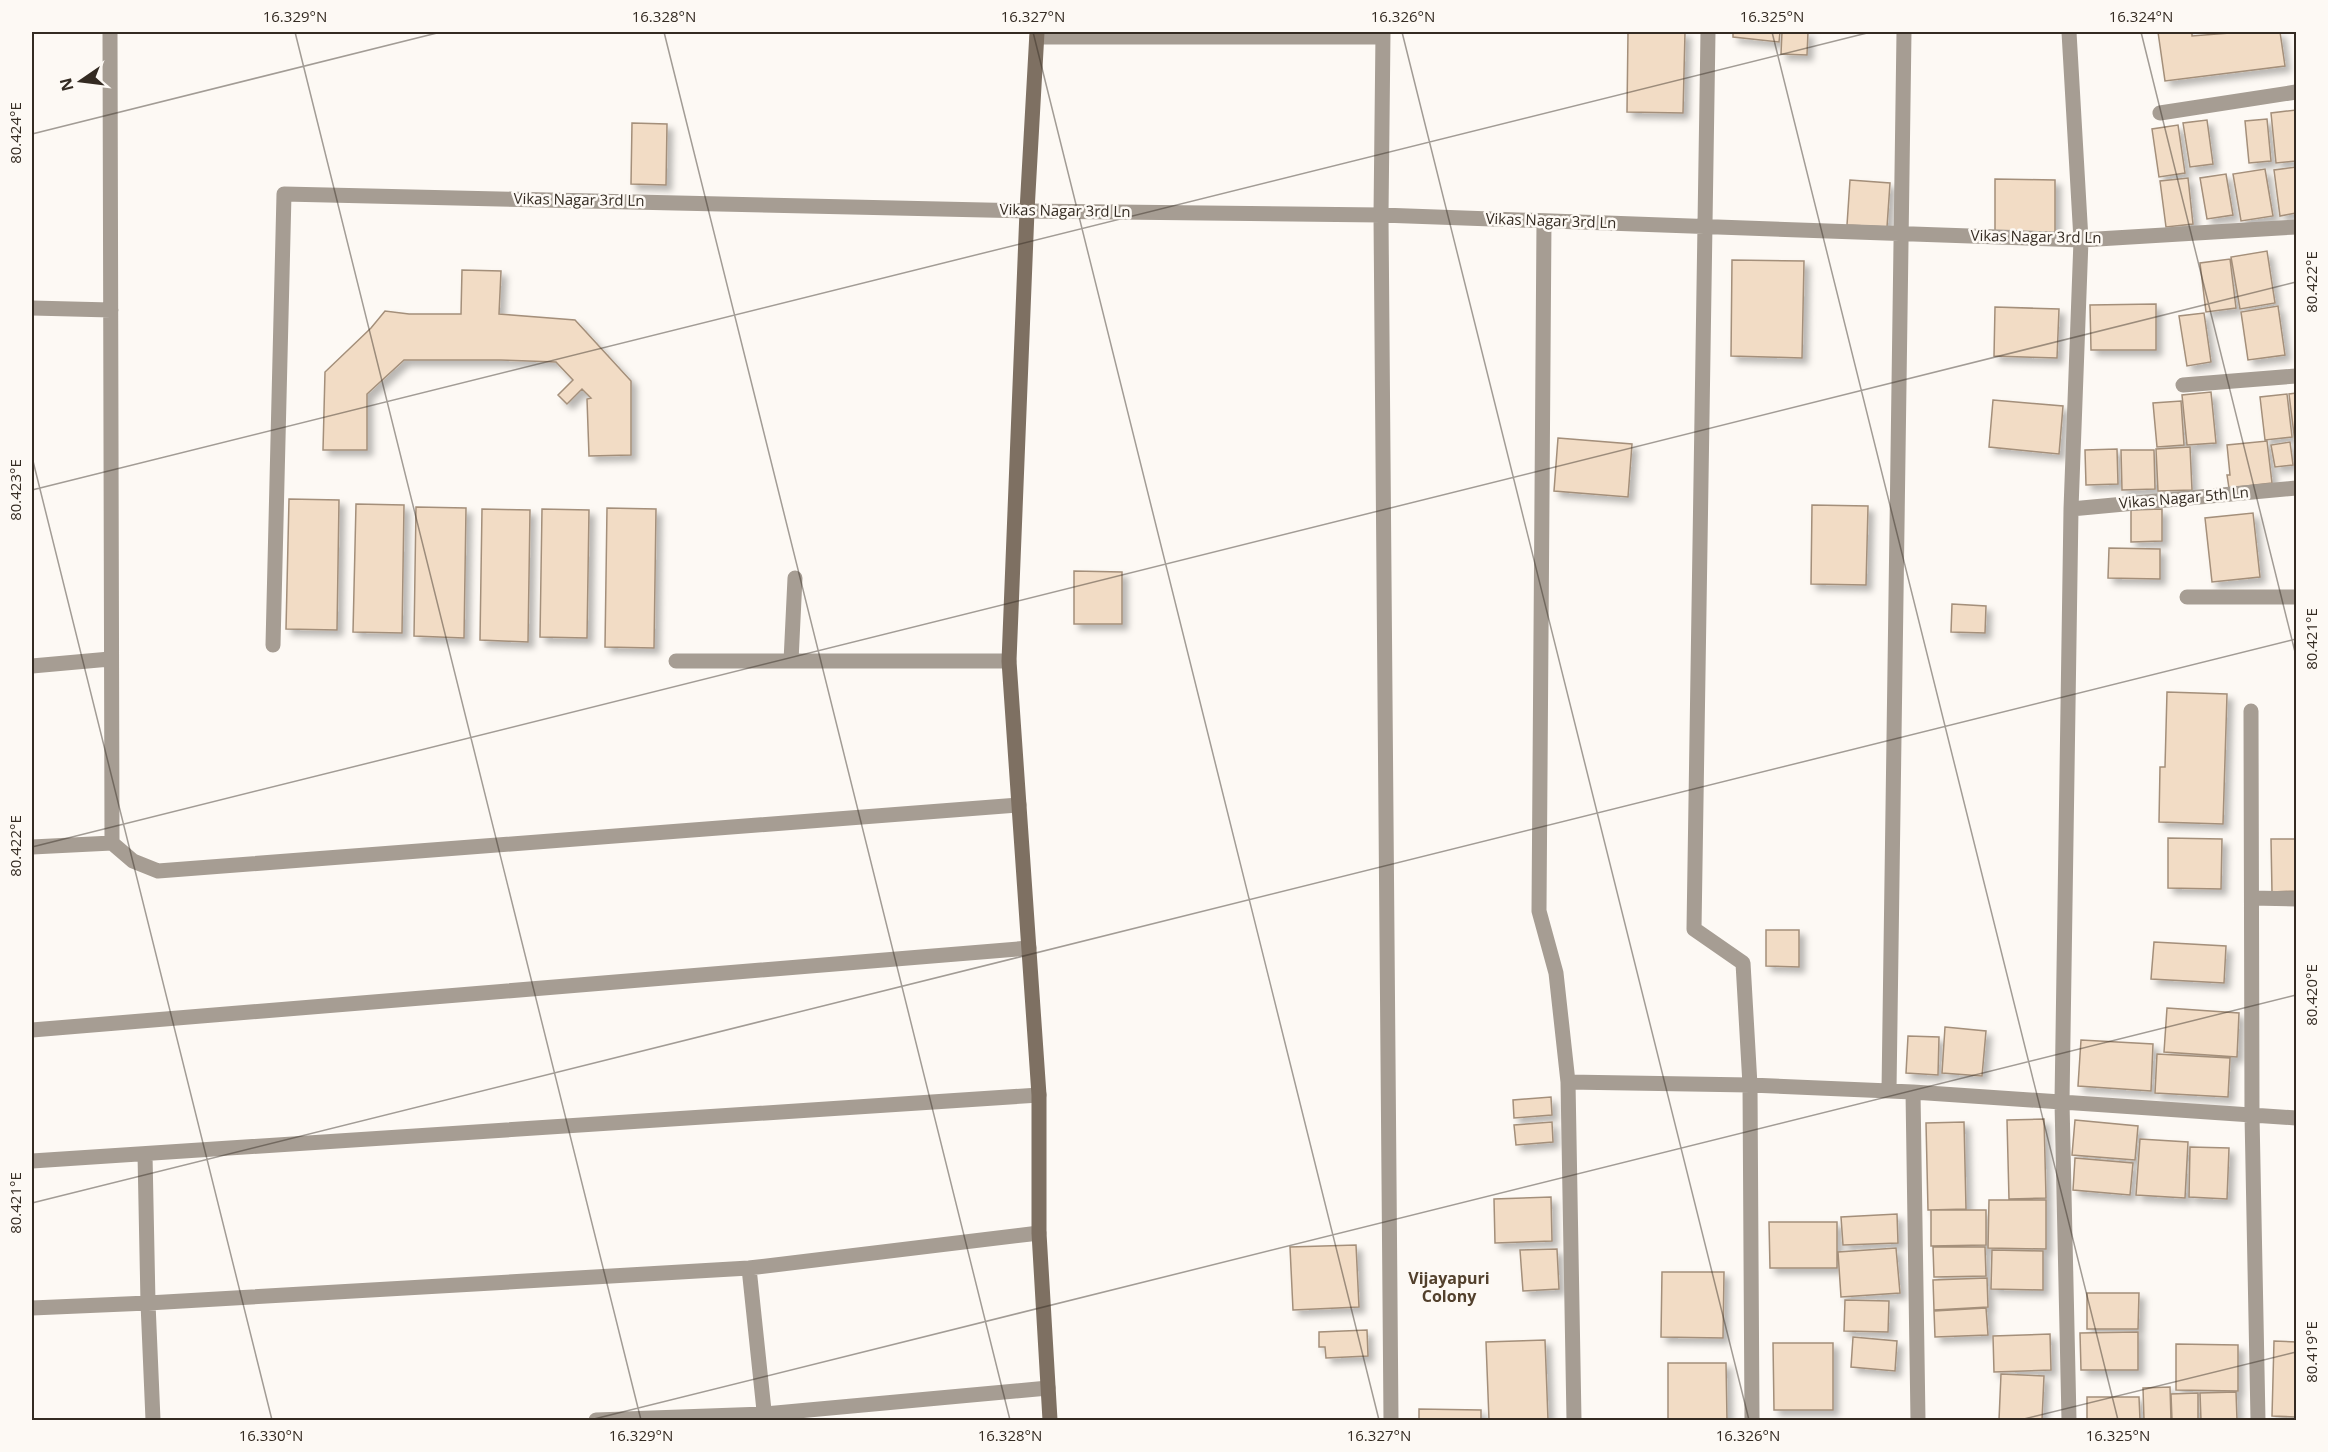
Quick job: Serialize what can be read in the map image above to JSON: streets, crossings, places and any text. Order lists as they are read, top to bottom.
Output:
{
  "streets": {
    "street": ["Vikas Nagar 3rd Ln", "Vikas Nagar 5th Ln"]
  },
  "districts": ["Vijayapuri Colony"],
  "north": "left",
  "coordinates": [
    "16.329°N",
    "16.328°N",
    "16.327°N",
    "16.326°N",
    "16.325°N",
    "16.324°N",
    "80.424°E",
    "80.422°E",
    "80.423°E",
    "80.421°E",
    "80.420°E",
    "80.419°E",
    "16.330°N"
  ]
}
